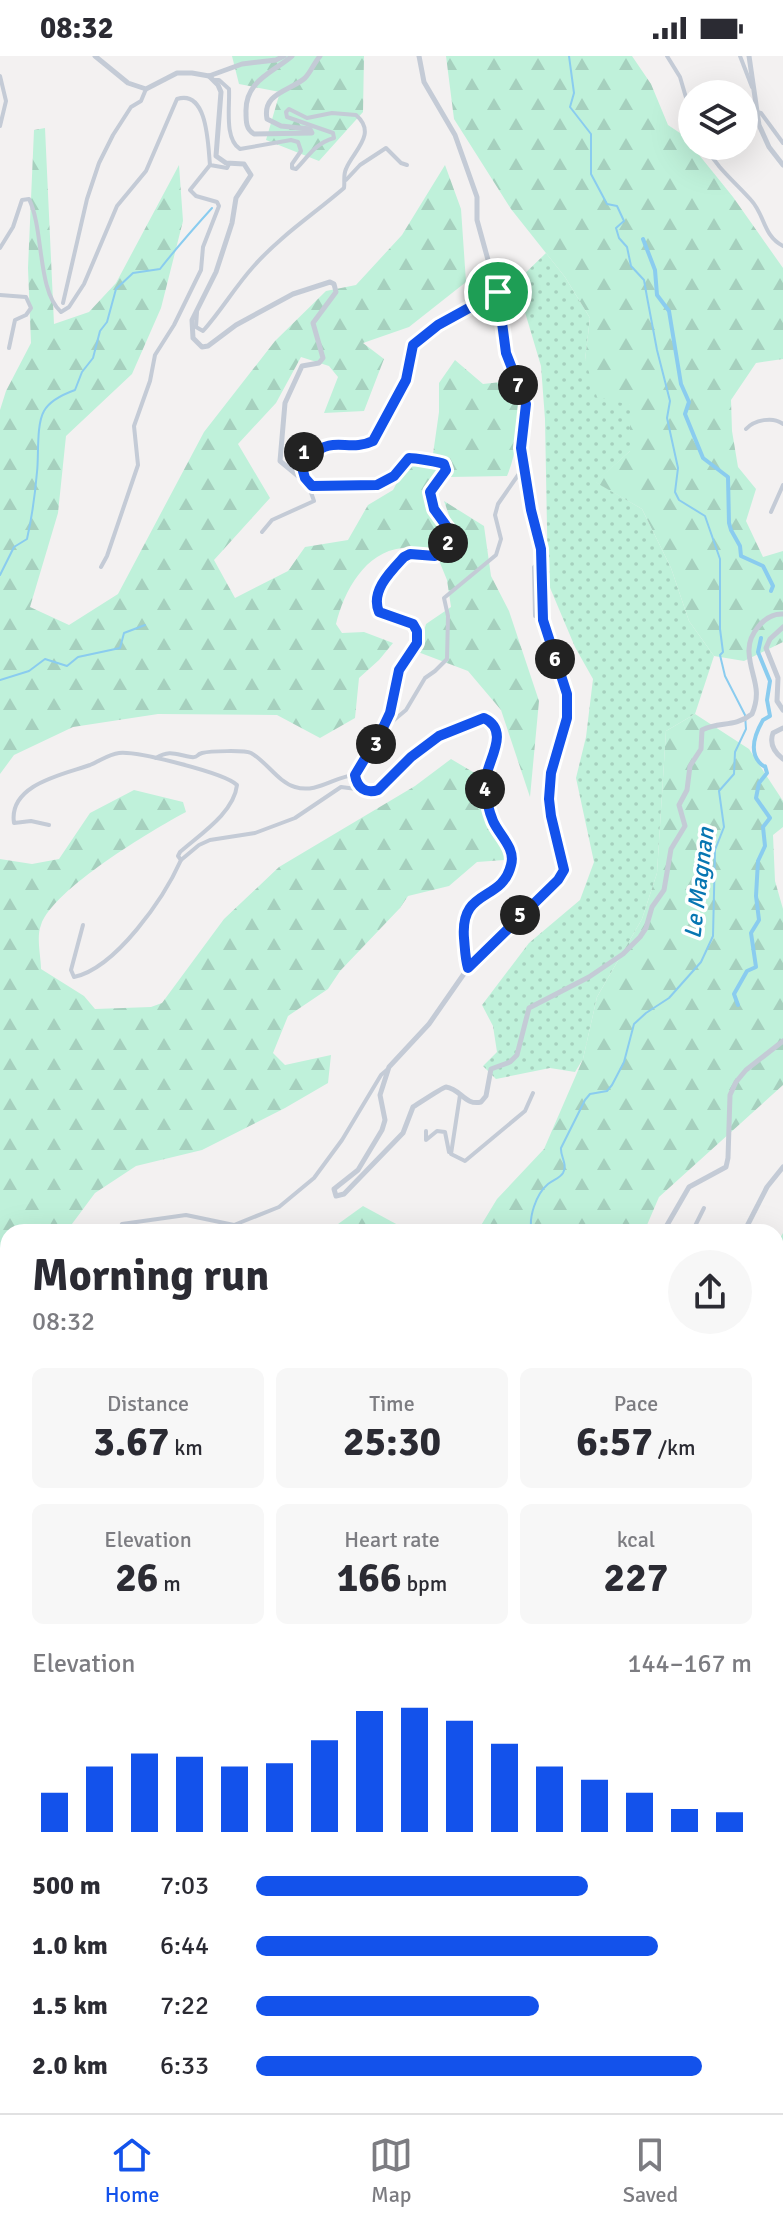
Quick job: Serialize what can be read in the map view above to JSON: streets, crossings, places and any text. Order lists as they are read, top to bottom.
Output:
{
  "water": ["Le Magnan"],
  "page": {
    "status": "08:32",
    "pins": [
      "7",
      "1",
      "2",
      "6",
      "3",
      "4",
      "5"
    ],
    "heading": ["Morning run", "08:32"],
    "stats": [
      ["Distance", "3.67 km"],
      ["Time", "25:30"],
      ["Pace", "6:57 /km"],
      ["Elevation", "26 m"],
      ["Heart rate", "166 bpm"],
      ["kcal", "227"]
    ],
    "chart": ["Elevation", "144–167 m"],
    "list": [
      {
        "name": "500 m",
        "note": "7:03"
      },
      {
        "name": "1.0 km",
        "note": "6:44"
      },
      {
        "name": "1.5 km",
        "note": "7:22"
      },
      {
        "name": "2.0 km",
        "note": "6:33"
      }
    ],
    "tabs": ["Home", "Map", "Saved"]
  }
}
